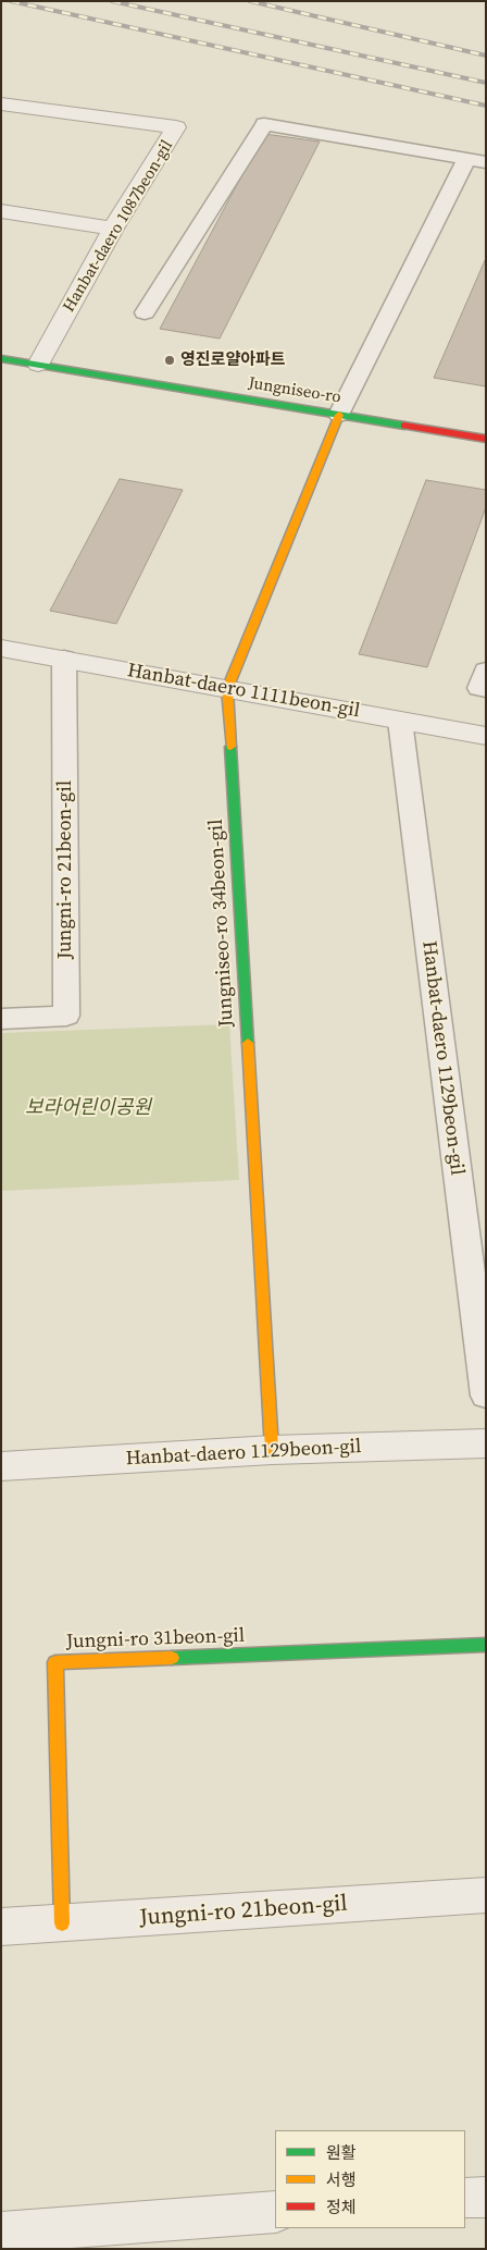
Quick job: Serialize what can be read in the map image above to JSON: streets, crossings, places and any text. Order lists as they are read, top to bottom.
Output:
{
  "streets": {
    "street": [
      "Hanbat-daero 1087beon-gil",
      "Jungniseo-ro",
      "Hanbat-daero 1111beon-gil",
      "Jungni-ro 21beon-gil",
      "Jungniseo-ro 34beon-gil",
      "Hanbat-daero 1129beon-gil",
      "Jungni-ro 31beon-gil"
    ]
  },
  "crossings": [
    ["Hanbat-daero 1087beon-gil", "Jungniseo-ro"],
    ["Jungniseo-ro", "Jungniseo-ro 34beon-gil"],
    ["Hanbat-daero 1111beon-gil", "Jungni-ro 21beon-gil"],
    ["Hanbat-daero 1111beon-gil", "Jungniseo-ro 34beon-gil"],
    ["Hanbat-daero 1111beon-gil", "Hanbat-daero 1129beon-gil"],
    ["Jungni-ro 21beon-gil", "Jungni-ro 31beon-gil"],
    ["Jungniseo-ro 34beon-gil", "Hanbat-daero 1129beon-gil"]
  ],
  "parks": ["보라어린이공원"],
  "places": ["영진로얄아파트"],
  "legend": ["원활", "서행", "정체"]
}
